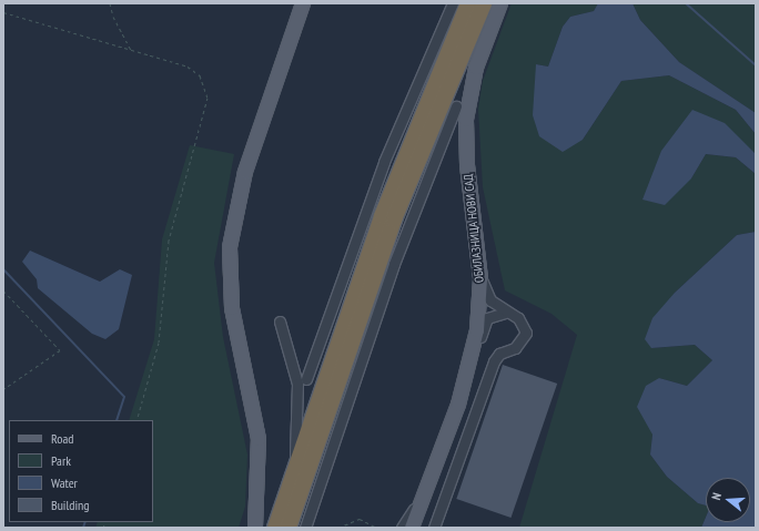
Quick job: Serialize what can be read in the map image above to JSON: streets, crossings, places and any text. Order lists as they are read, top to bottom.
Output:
{
  "streets": {
    "main road": ["ОБИЛАЗНИЦА НОВИ САД"]
  },
  "legend": [
    "Road",
    "Park",
    "Water",
    "Building"
  ],
  "north": "left"
}
